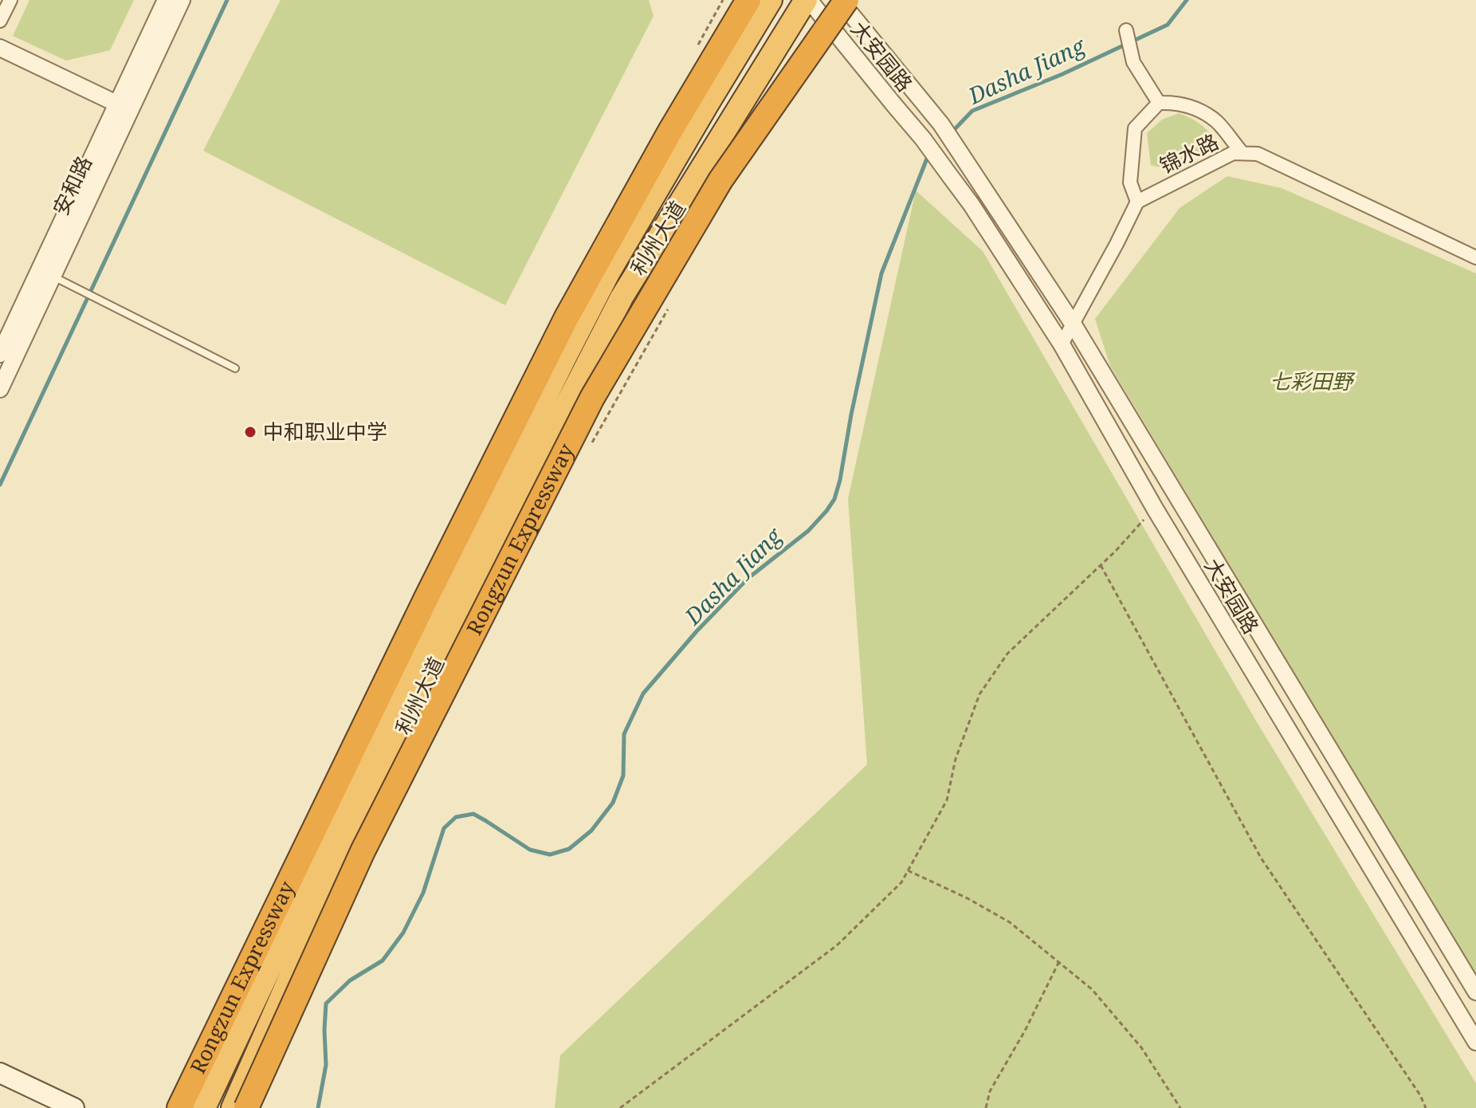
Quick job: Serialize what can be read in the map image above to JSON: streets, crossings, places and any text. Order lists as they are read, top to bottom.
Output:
{
  "streets": {
    "highway": ["利州大道", "Rongzun Expressway"],
    "street": ["大安园路", "锦水路", "安和路"]
  },
  "crossings": [
    ["大安园路", "利州大道"]
  ],
  "water": ["Dasha Jiang"],
  "parks": ["七彩田野"],
  "places": ["中和职业中学"]
}
